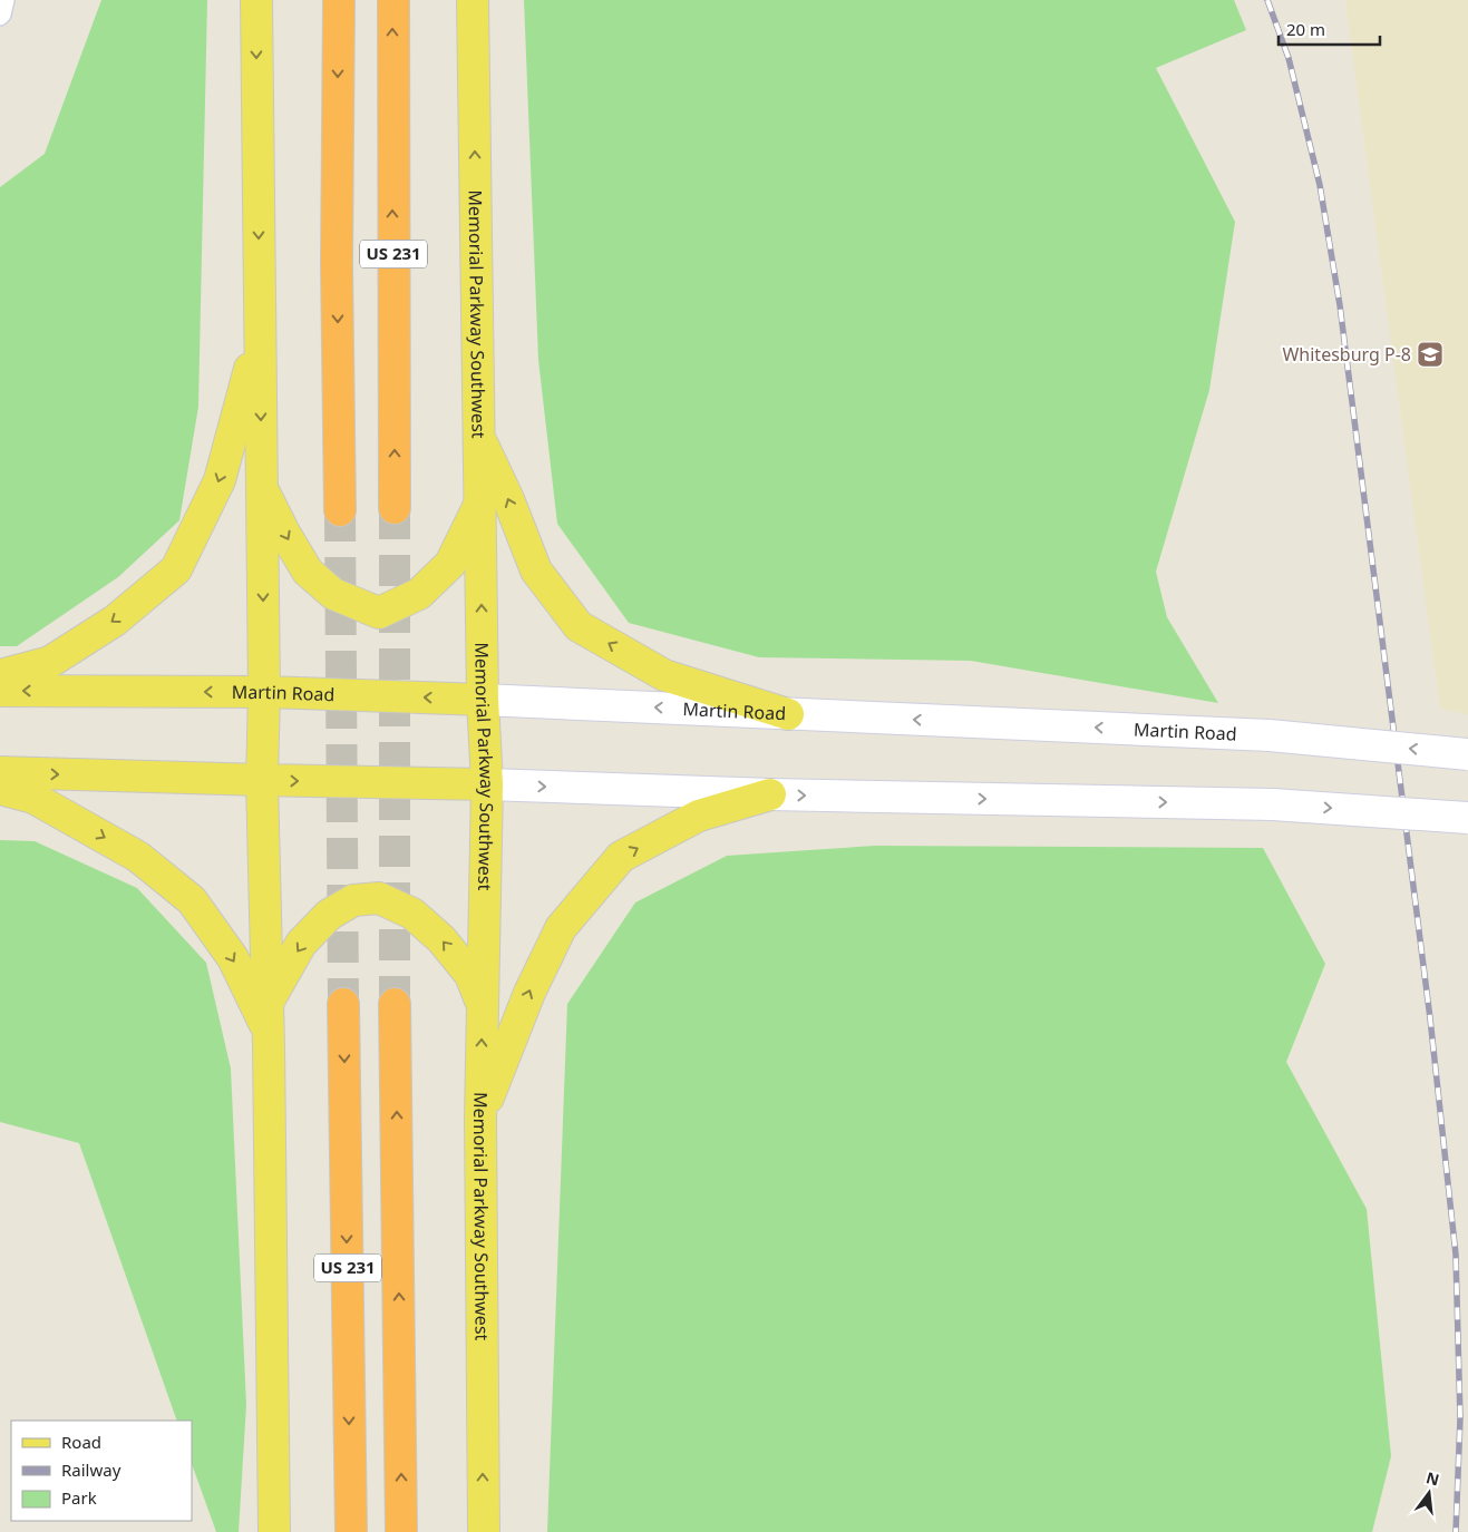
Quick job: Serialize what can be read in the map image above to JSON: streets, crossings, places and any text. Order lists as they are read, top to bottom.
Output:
{
  "streets": {
    "highway": ["US 231"],
    "main road": ["Memorial Parkway Southwest", "Martin Road"]
  },
  "crossings": [
    ["Memorial Parkway Southwest", "Martin Road"]
  ],
  "places": {
    "school or university": ["Whitesburg P-8"]
  },
  "legend": ["Road", "Railway", "Park"],
  "scale_bar": "20 m",
  "north": "top"
}
